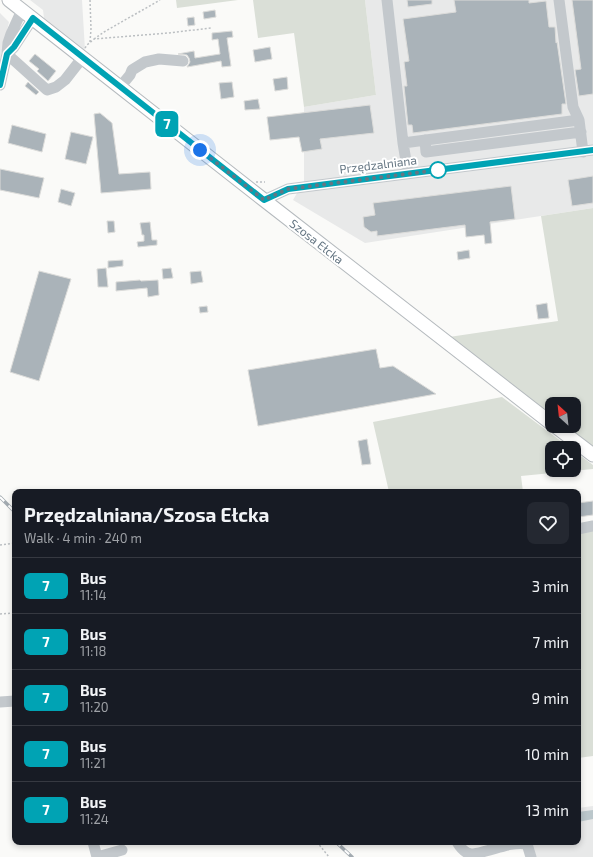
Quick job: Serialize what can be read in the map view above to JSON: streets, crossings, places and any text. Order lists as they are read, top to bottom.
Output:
{
  "streets": {
    "main road": ["Szosa Ełcka"],
    "street": ["Przędzalniana"]
  },
  "crossings": [
    ["Przędzalniana", "Szosa Ełcka"]
  ],
  "lines": ["bus line 7"],
  "north": "top left",
  "page": {
    "on_map": "7",
    "heading": ["Przędzalniana/Szosa Ełcka", "Walk · 4 min · 240 m"],
    "list": [
      {
        "mark": "7",
        "name": "Bus",
        "note": "11:14",
        "value": "3 min"
      },
      {
        "mark": "7",
        "name": "Bus",
        "note": "11:18",
        "value": "7 min"
      },
      {
        "mark": "7",
        "name": "Bus",
        "note": "11:20",
        "value": "9 min"
      },
      {
        "mark": "7",
        "name": "Bus",
        "note": "11:21",
        "value": "10 min"
      },
      {
        "mark": "7",
        "name": "Bus",
        "note": "11:24",
        "value": "13 min"
      }
    ]
  }
}
